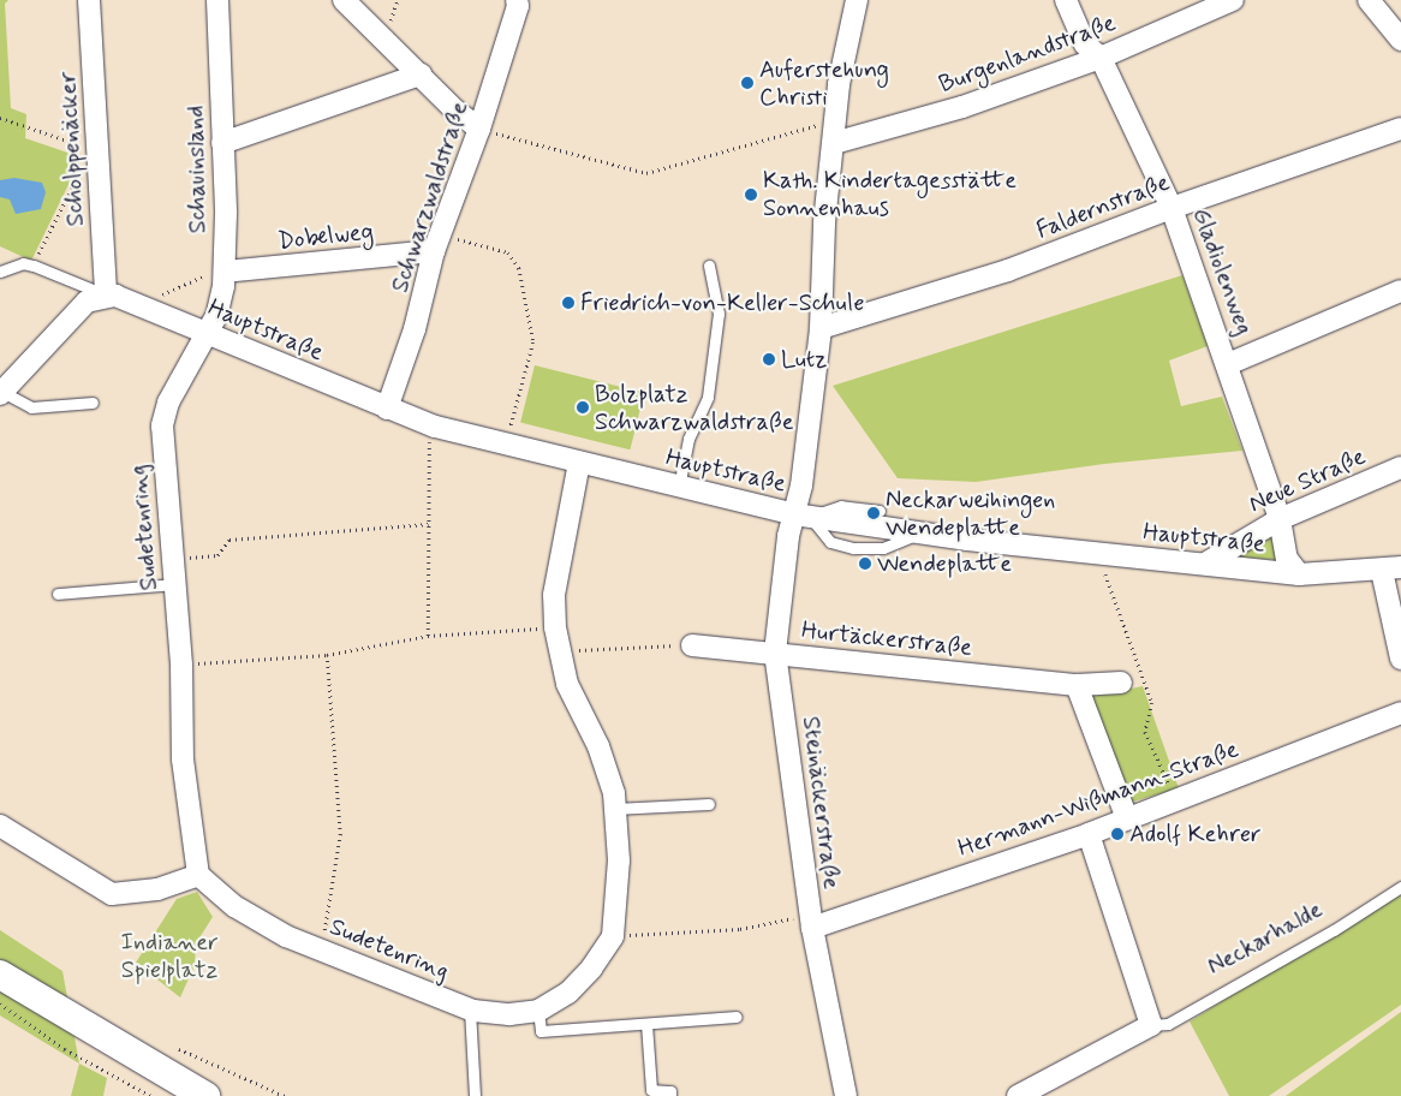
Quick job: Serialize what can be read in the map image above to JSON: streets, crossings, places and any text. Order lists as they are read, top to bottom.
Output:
{
  "streets": {
    "street": [
      "Burgenlandstraße",
      "Scholppenäcker",
      "Schauinsland",
      "Schwarzwaldstraße",
      "Faldernstraße",
      "Dobelweg",
      "Gladiolenweg",
      "Hauptstraße",
      "Neue Straße",
      "Sudetenring",
      "Hurtäckerstraße",
      "Hermann-Wißmann-Straße",
      "Steinäckerstraße",
      "Neckarhalde"
    ]
  },
  "crossings": [
    ["Burgenlandstraße", "Gladiolenweg"],
    ["Burgenlandstraße", "Steinäckerstraße"],
    ["Scholppenäcker", "Hauptstraße"],
    ["Schauinsland", "Dobelweg"],
    ["Schauinsland", "Hauptstraße"],
    ["Schauinsland", "Sudetenring"],
    ["Schwarzwaldstraße", "Dobelweg"],
    ["Schwarzwaldstraße", "Hauptstraße"],
    ["Faldernstraße", "Gladiolenweg"],
    ["Faldernstraße", "Steinäckerstraße"],
    ["Gladiolenweg", "Hauptstraße"],
    ["Gladiolenweg", "Neue Straße"],
    ["Hauptstraße", "Neue Straße"],
    ["Hauptstraße", "Sudetenring"],
    ["Hauptstraße", "Steinäckerstraße"],
    ["Hurtäckerstraße", "Steinäckerstraße"],
    ["Hermann-Wißmann-Straße", "Steinäckerstraße"]
  ],
  "parks": ["Indianer Spielplatz"],
  "places": [
    "Auferstehung Christi",
    "Kath. Kindertagesstätte Sonnenhaus",
    "Friedrich-von-Keller-Schule",
    "Lutz",
    "Bolzplatz Schwarzwaldstraße",
    "Neckarweihingen Wendeplatte",
    "Wendeplatte",
    "Adolf Kehrer"
  ]
}
